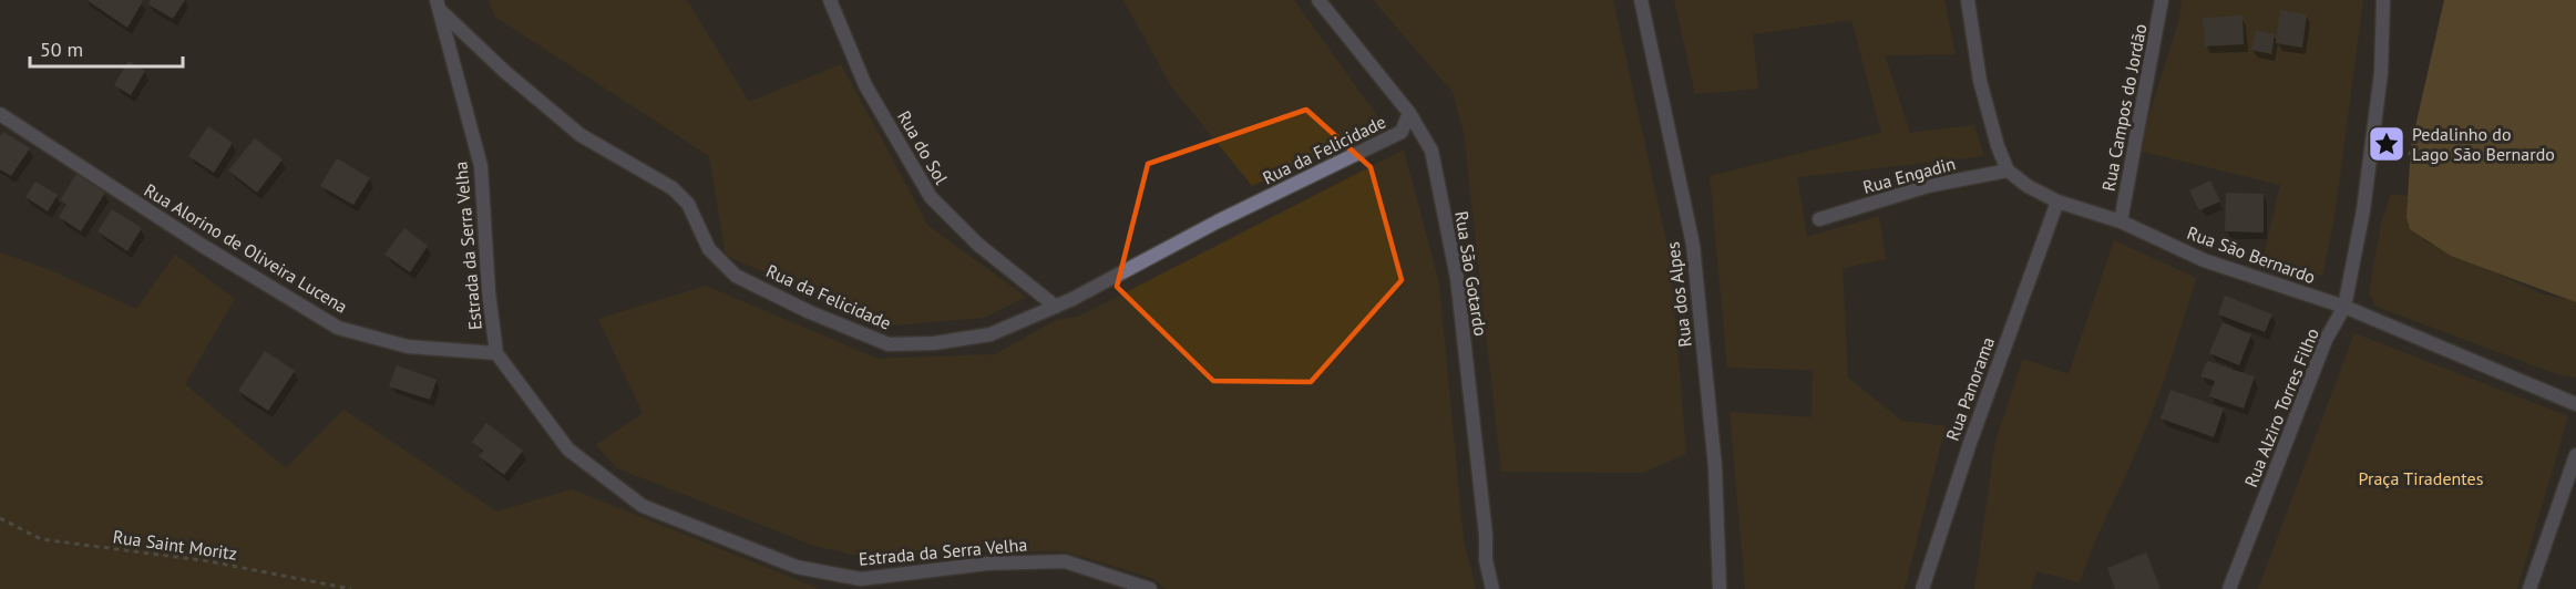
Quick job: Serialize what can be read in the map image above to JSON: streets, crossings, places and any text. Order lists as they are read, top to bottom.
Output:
{
  "streets": {
    "street": [
      "Rua Campos do Jordão",
      "Rua do Sol",
      "Rua da Felicidade",
      "Rua Engadin",
      "Estrada da Serra Velha",
      "Rua Alorino de Oliveira Lucena",
      "Rua São Bernardo",
      "Rua São Gotardo",
      "Rua dos Alpes",
      "Rua Panorama",
      "Rua Alziro Torres Filho"
    ],
    "path": ["Rua Saint Moritz"]
  },
  "crossings": [
    ["Rua Campos do Jordão", "Rua São Bernardo"],
    ["Rua do Sol", "Rua da Felicidade"],
    ["Rua da Felicidade", "Estrada da Serra Velha"],
    ["Rua da Felicidade", "Rua São Gotardo"],
    ["Rua Engadin", "Rua São Bernardo"],
    ["Estrada da Serra Velha", "Rua Alorino de Oliveira Lucena"],
    ["Rua São Bernardo", "Rua Panorama"],
    ["Rua São Bernardo", "Rua Alziro Torres Filho"]
  ],
  "parks": ["Praça Tiradentes"],
  "places": {
    "place": ["Pedalinho do Lago São Bernardo"]
  },
  "scale_bar": "50 m"
}
